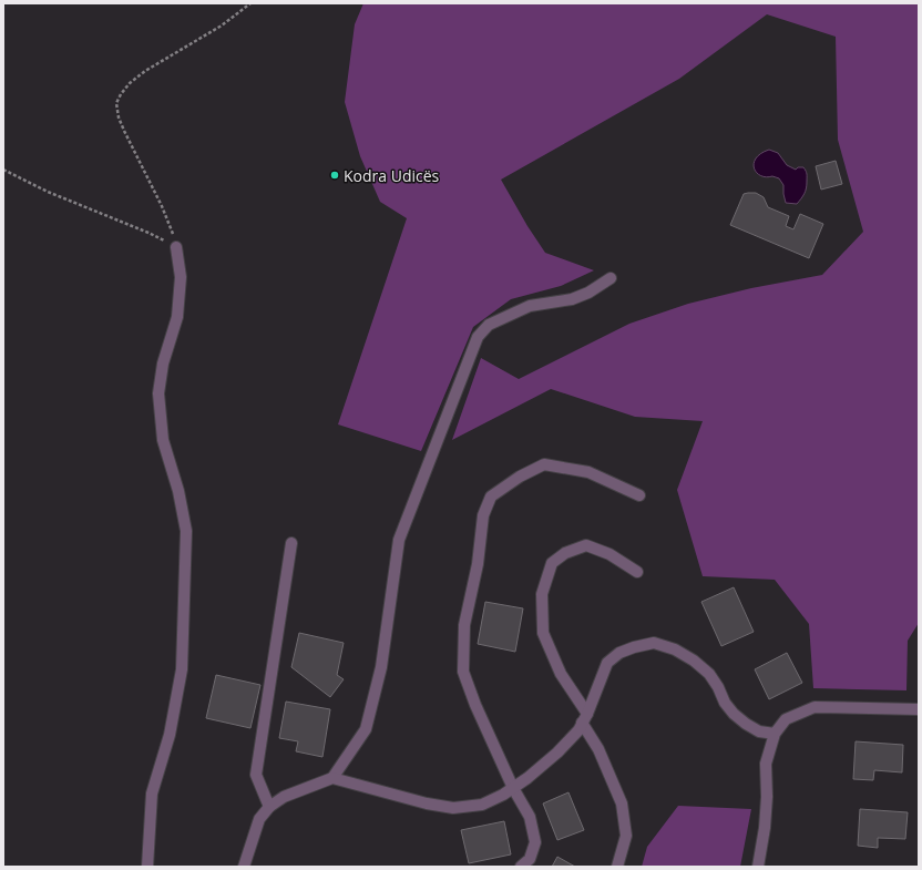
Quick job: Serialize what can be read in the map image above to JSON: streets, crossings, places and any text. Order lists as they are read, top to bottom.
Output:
{
  "places": ["Kodra Udicës"]
}
